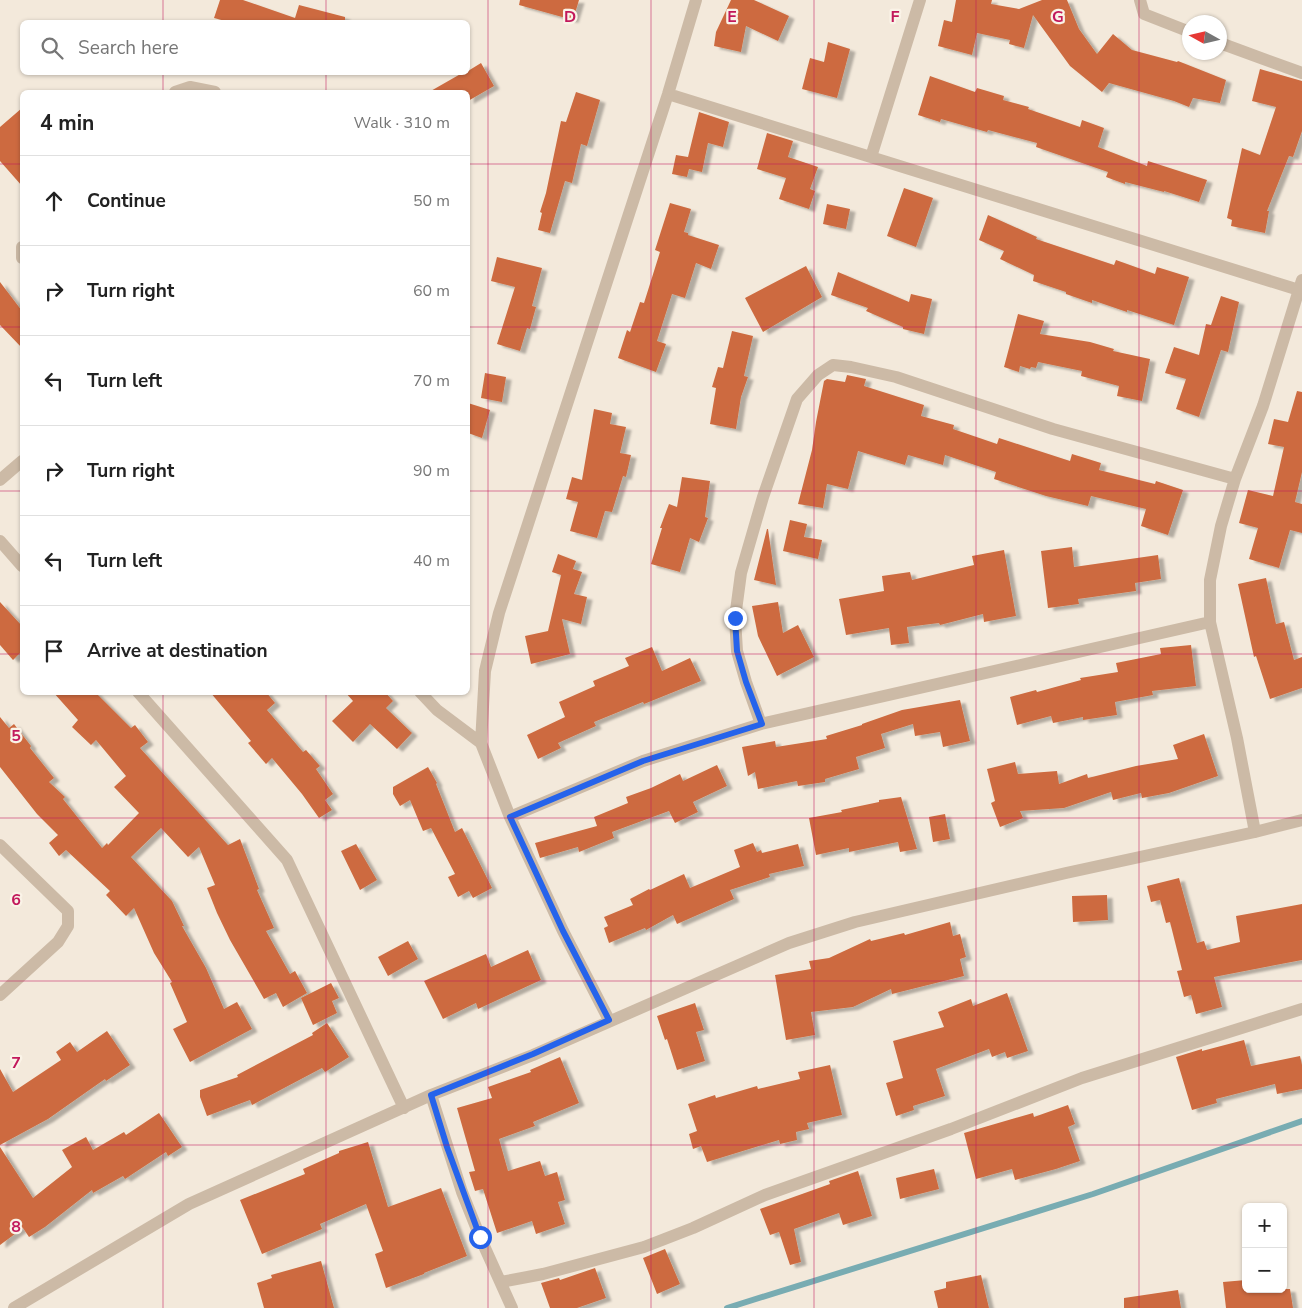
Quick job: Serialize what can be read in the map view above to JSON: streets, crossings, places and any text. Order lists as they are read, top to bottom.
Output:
{
  "north": "left",
  "page": {
    "search": "Search here",
    "heading": ["4 min", "Walk · 310 m"],
    "list": [
      ["Continue", "50 m"],
      ["Turn right", "60 m"],
      ["Turn left", "70 m"],
      ["Turn right", "90 m"],
      ["Turn left", "40 m"],
      "Arrive at destination"
    ],
    "map_buttons": ["+", "−"]
  },
  "grid": {
    "columns": [
      "D",
      "E",
      "F",
      "G"
    ],
    "rows": [
      "5",
      "6",
      "7",
      "8"
    ]
  }
}
